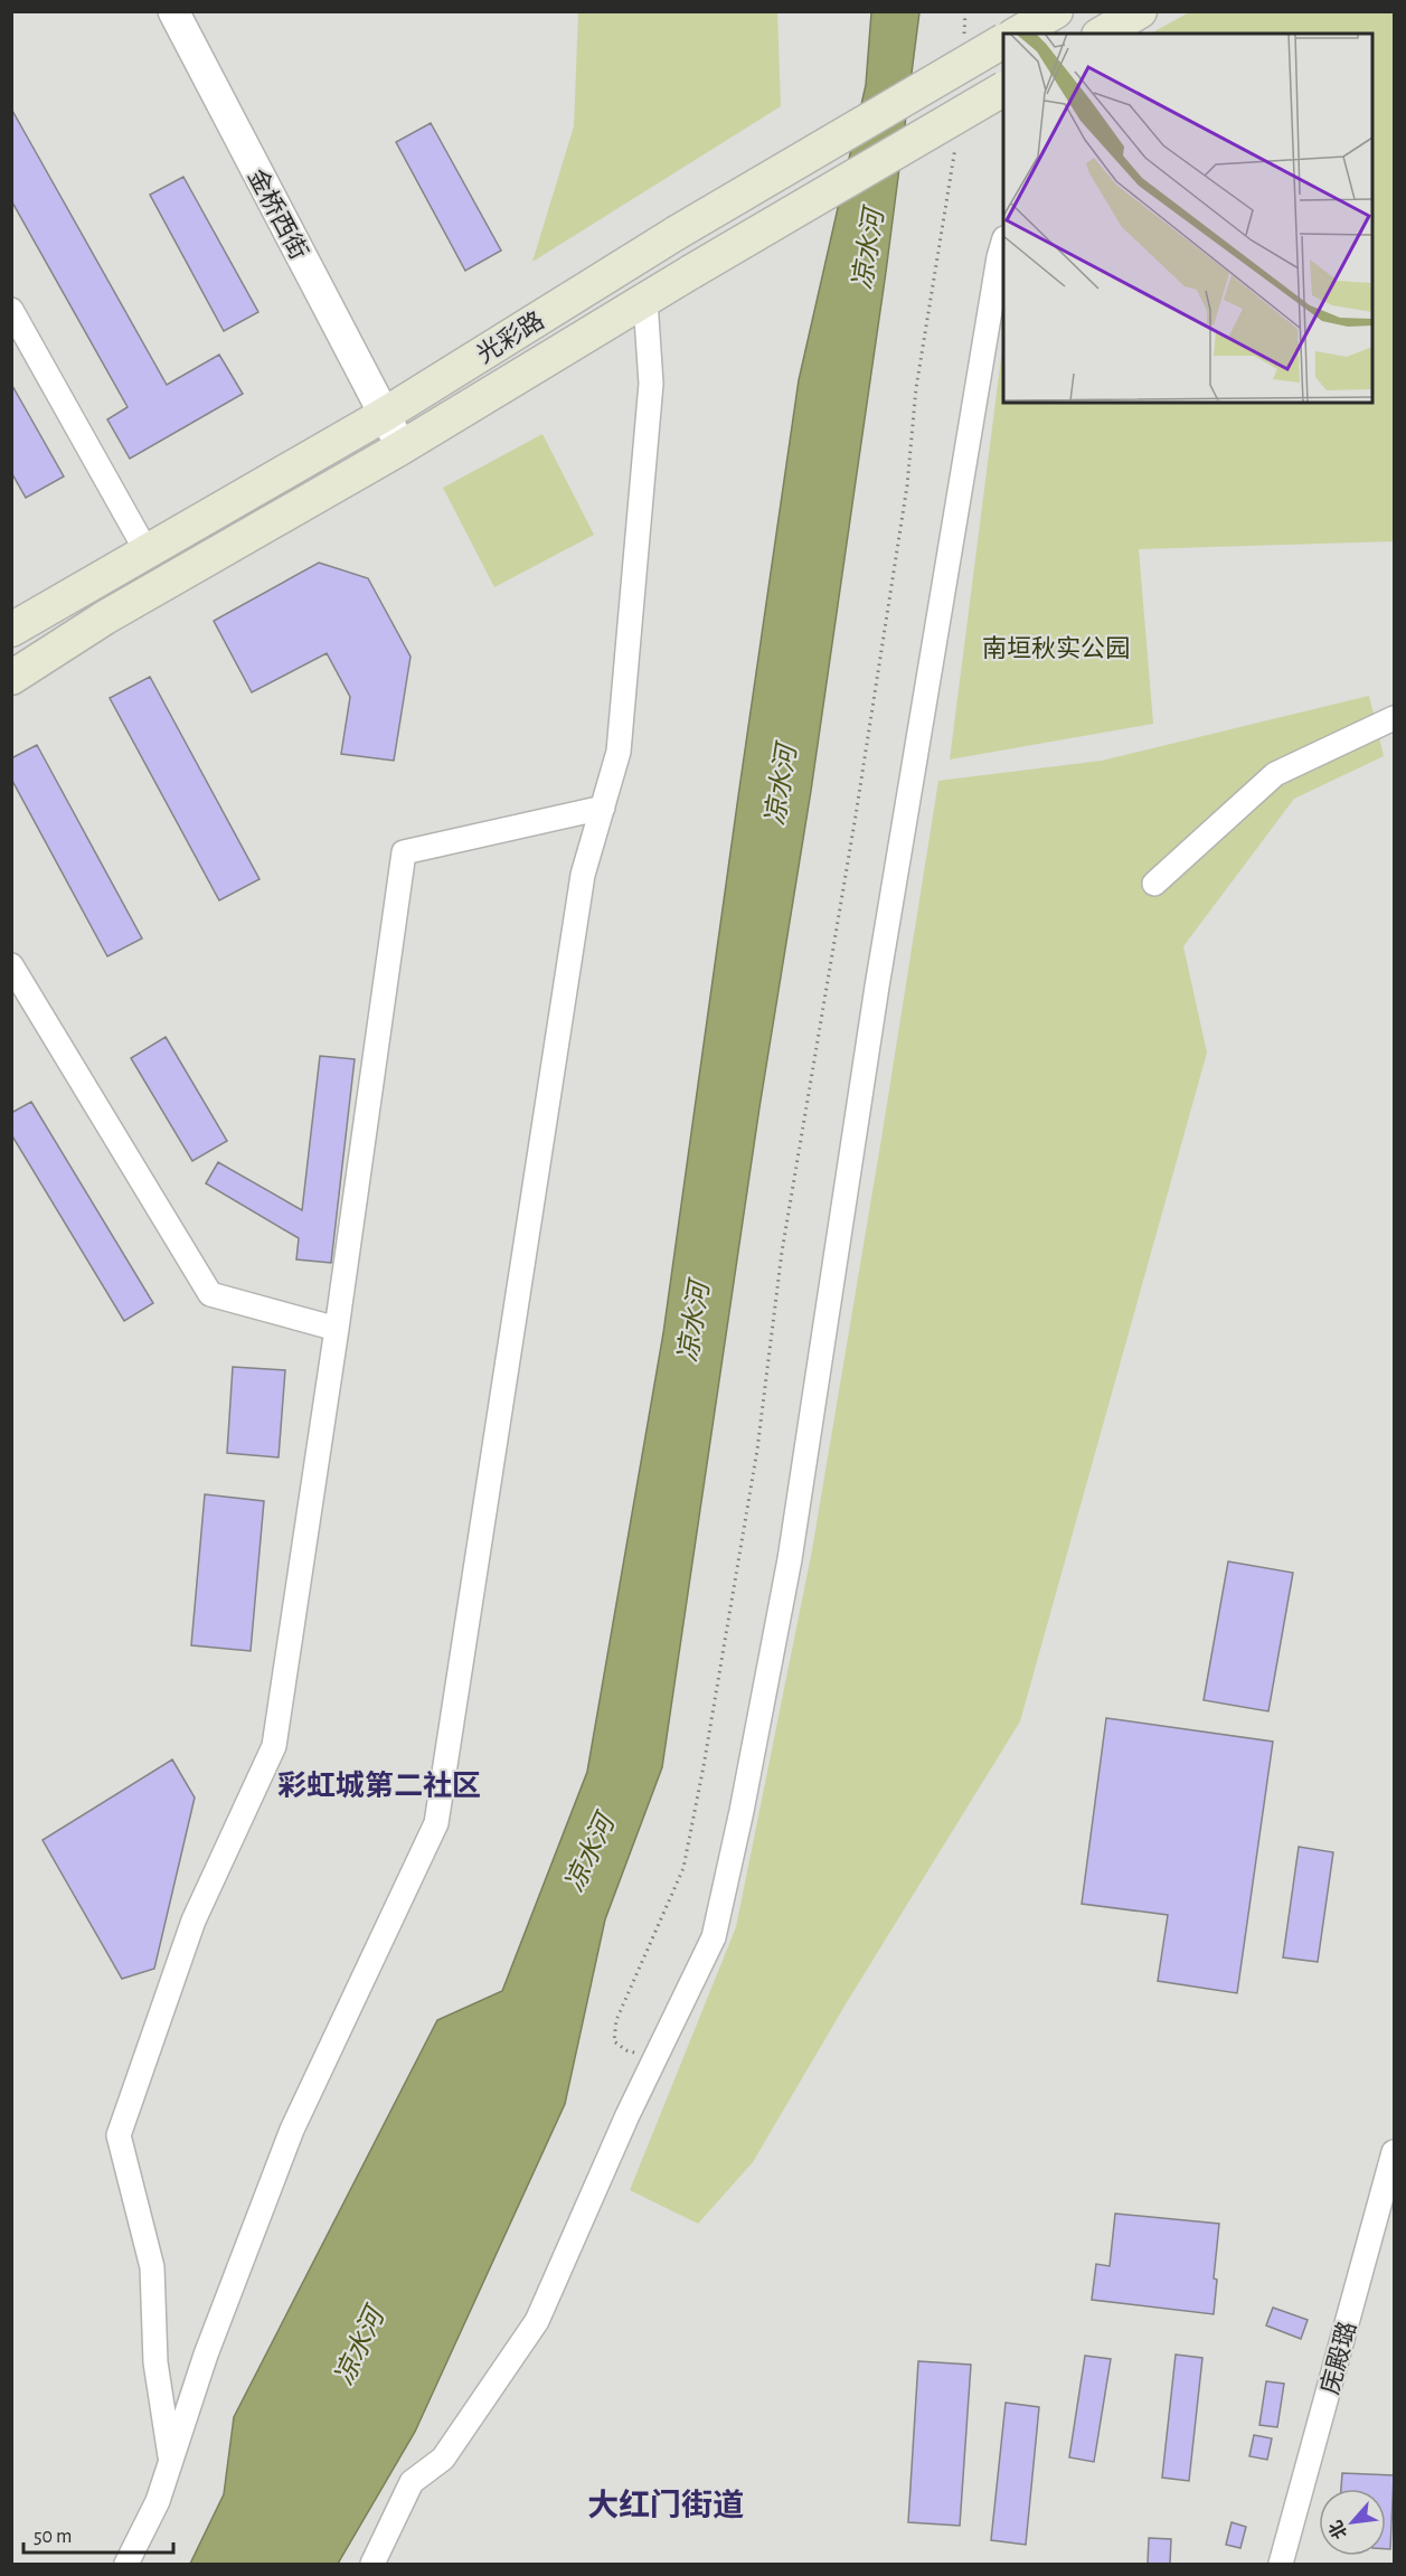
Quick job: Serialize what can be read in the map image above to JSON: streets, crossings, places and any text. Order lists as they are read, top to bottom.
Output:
{
  "streets": {
    "main road": ["光彩路"],
    "street": ["金桥西街", "庑殿璐"]
  },
  "crossings": [
    ["金桥西街", "光彩路"]
  ],
  "districts": ["彩虹城第二社区", "大红门街道"],
  "water": ["凉水河"],
  "parks": ["南垣秋实公园"],
  "scale_bar": "50 m",
  "north": "bottom left"
}
